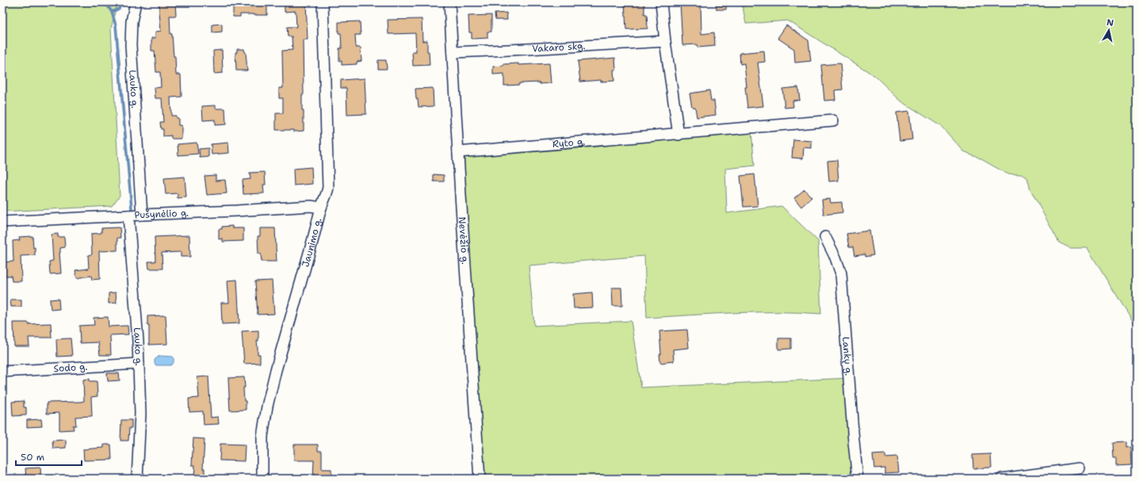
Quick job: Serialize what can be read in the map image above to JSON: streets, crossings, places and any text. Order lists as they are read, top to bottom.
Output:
{
  "streets": {
    "street": [
      "Vakaro skg.",
      "Lauko g.",
      "Ryto g.",
      "Pušynėlio g.",
      "Nevėžio g.",
      "Jaunimo g.",
      "Lankų g.",
      "Sodo g."
    ]
  },
  "crossings": [
    ["Vakaro skg.", "Nevėžio g."],
    ["Lauko g.", "Pušynėlio g."],
    ["Lauko g.", "Sodo g."],
    ["Ryto g.", "Nevėžio g."],
    ["Pušynėlio g.", "Jaunimo g."]
  ],
  "scale_bar": "50 m",
  "north": "top"
}
